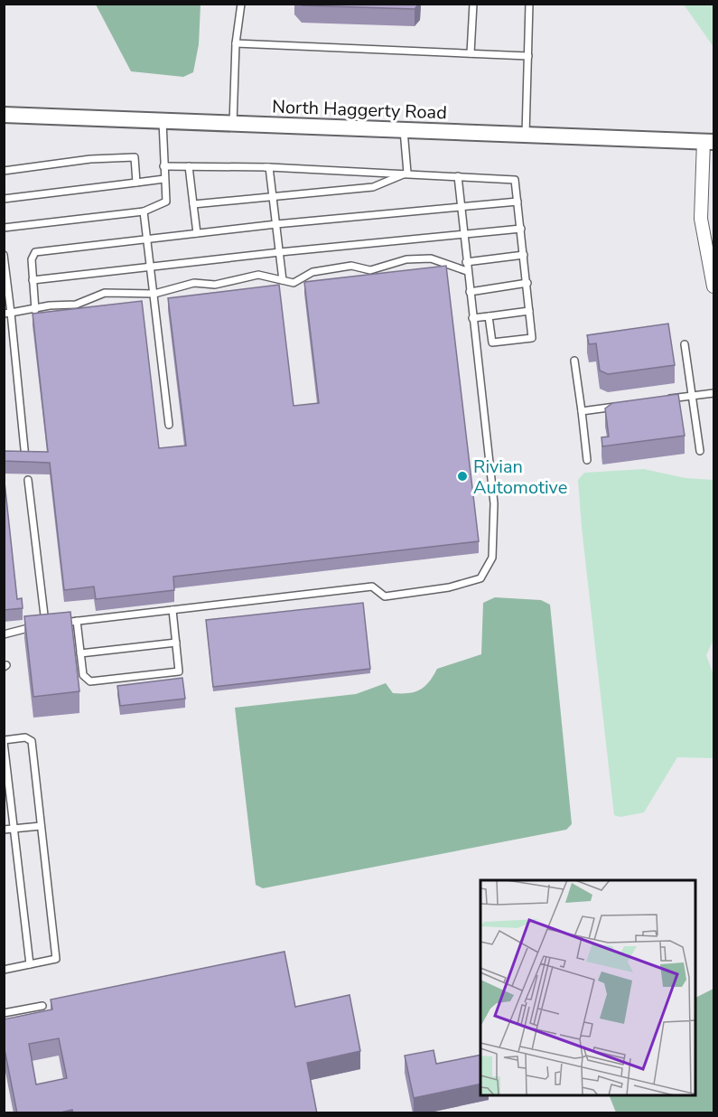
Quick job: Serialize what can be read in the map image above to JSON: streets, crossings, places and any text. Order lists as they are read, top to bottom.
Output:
{
  "streets": {
    "street": ["North Haggerty Road"]
  },
  "places": ["Rivian Automotive"]
}
